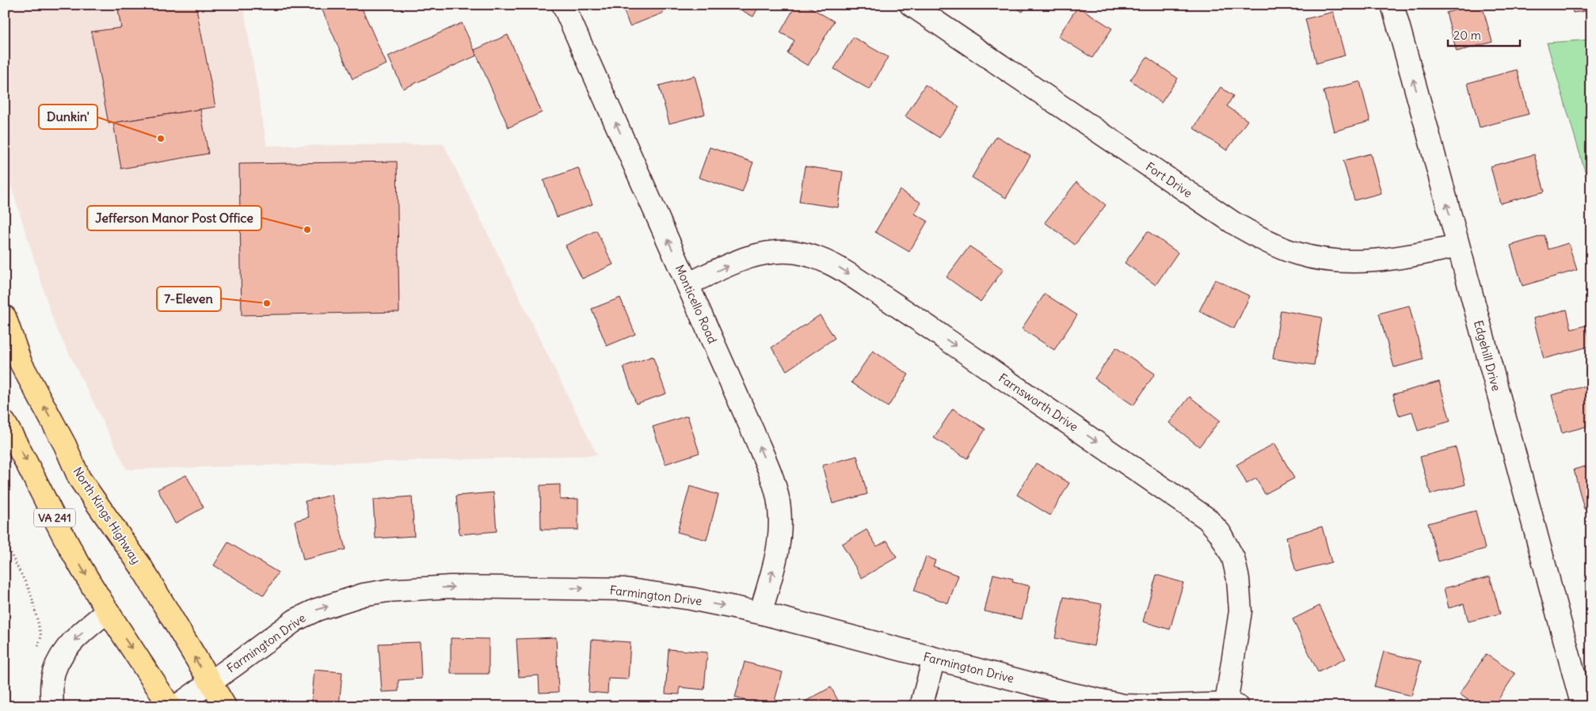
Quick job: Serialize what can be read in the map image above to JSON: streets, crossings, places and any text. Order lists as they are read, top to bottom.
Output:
{
  "streets": {
    "main road": ["North Kings Highway", "VA 241"],
    "street": [
      "Fort Drive",
      "Monticello Road",
      "Edgehill Drive",
      "Farnsworth Drive",
      "Farmington Drive"
    ]
  },
  "crossings": [
    ["Fort Drive", "Edgehill Drive"],
    ["Monticello Road", "Farnsworth Drive"],
    ["Monticello Road", "Farmington Drive"],
    ["Farnsworth Drive", "Farmington Drive"],
    ["North Kings Highway", "Farmington Drive"]
  ],
  "one_way": ["Monticello Road", "Farnsworth Drive", "Farmington Drive"],
  "places": ["Dunkin'", "Jefferson Manor Post Office", "7-Eleven"],
  "scale_bar": "20 m"
}
